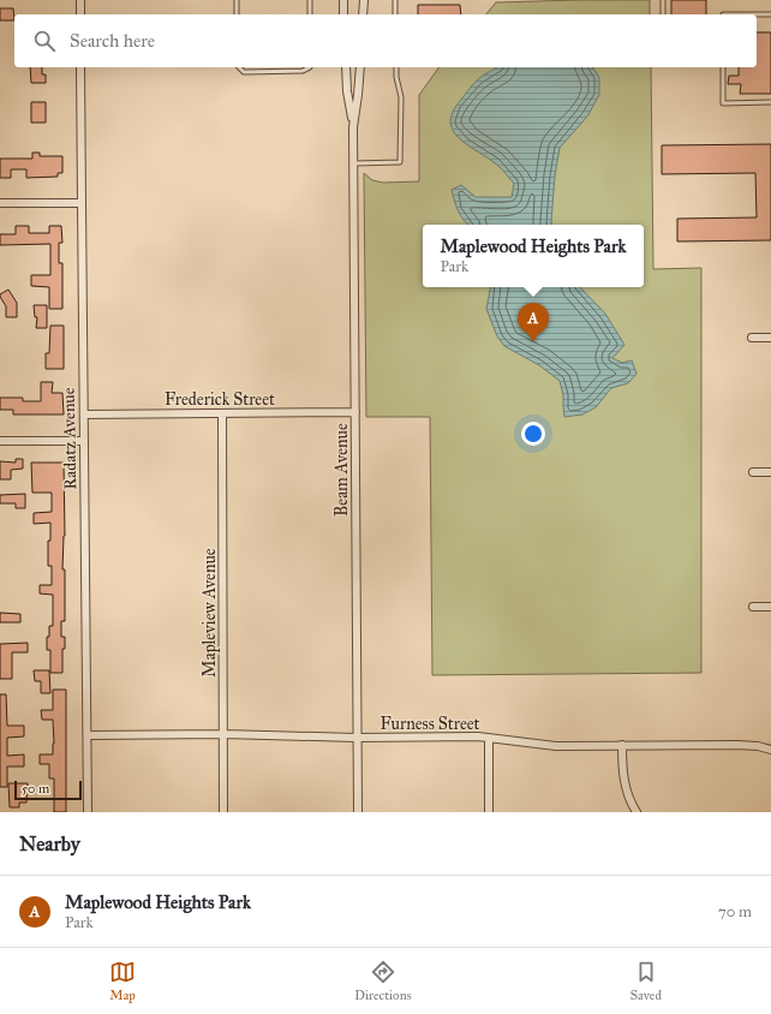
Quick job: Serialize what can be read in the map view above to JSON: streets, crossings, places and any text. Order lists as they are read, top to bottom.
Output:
{
  "streets": {
    "street": [
      "Frederick Street",
      "Radatz Avenue",
      "Beam Avenue",
      "Mapleview Avenue",
      "Furness Street"
    ]
  },
  "crossings": [
    ["Frederick Street", "Radatz Avenue"],
    ["Frederick Street", "Beam Avenue"],
    ["Frederick Street", "Mapleview Avenue"],
    ["Radatz Avenue", "Furness Street"],
    ["Beam Avenue", "Furness Street"],
    ["Mapleview Avenue", "Furness Street"]
  ],
  "scale_bar": "50 m",
  "page": {
    "search": "Search here",
    "popup": ["Maplewood Heights Park", "Park"],
    "pins": "A",
    "scale": "50 m",
    "heading": "Nearby",
    "list": [
      {
        "mark": "A",
        "name": "Maplewood Heights Park",
        "note": "Park",
        "value": "70 m"
      }
    ],
    "nav": ["Map", "Directions", "Saved"]
  }
}
